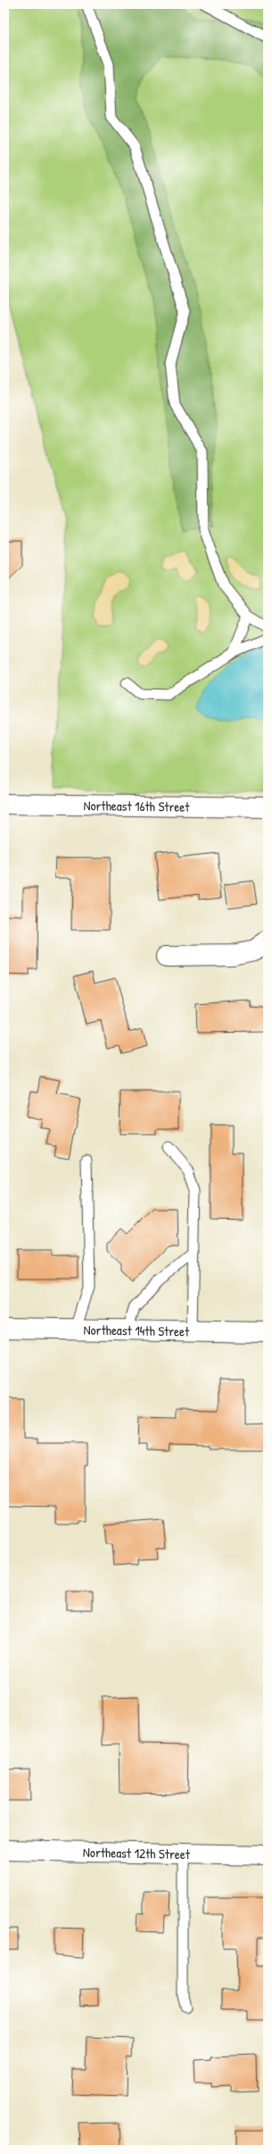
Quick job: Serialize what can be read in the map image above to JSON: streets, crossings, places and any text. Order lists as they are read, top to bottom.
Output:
{
  "streets": {
    "street": ["Northeast 16th Street", "Northeast 14th Street", "Northeast 12th Street"]
  }
}
